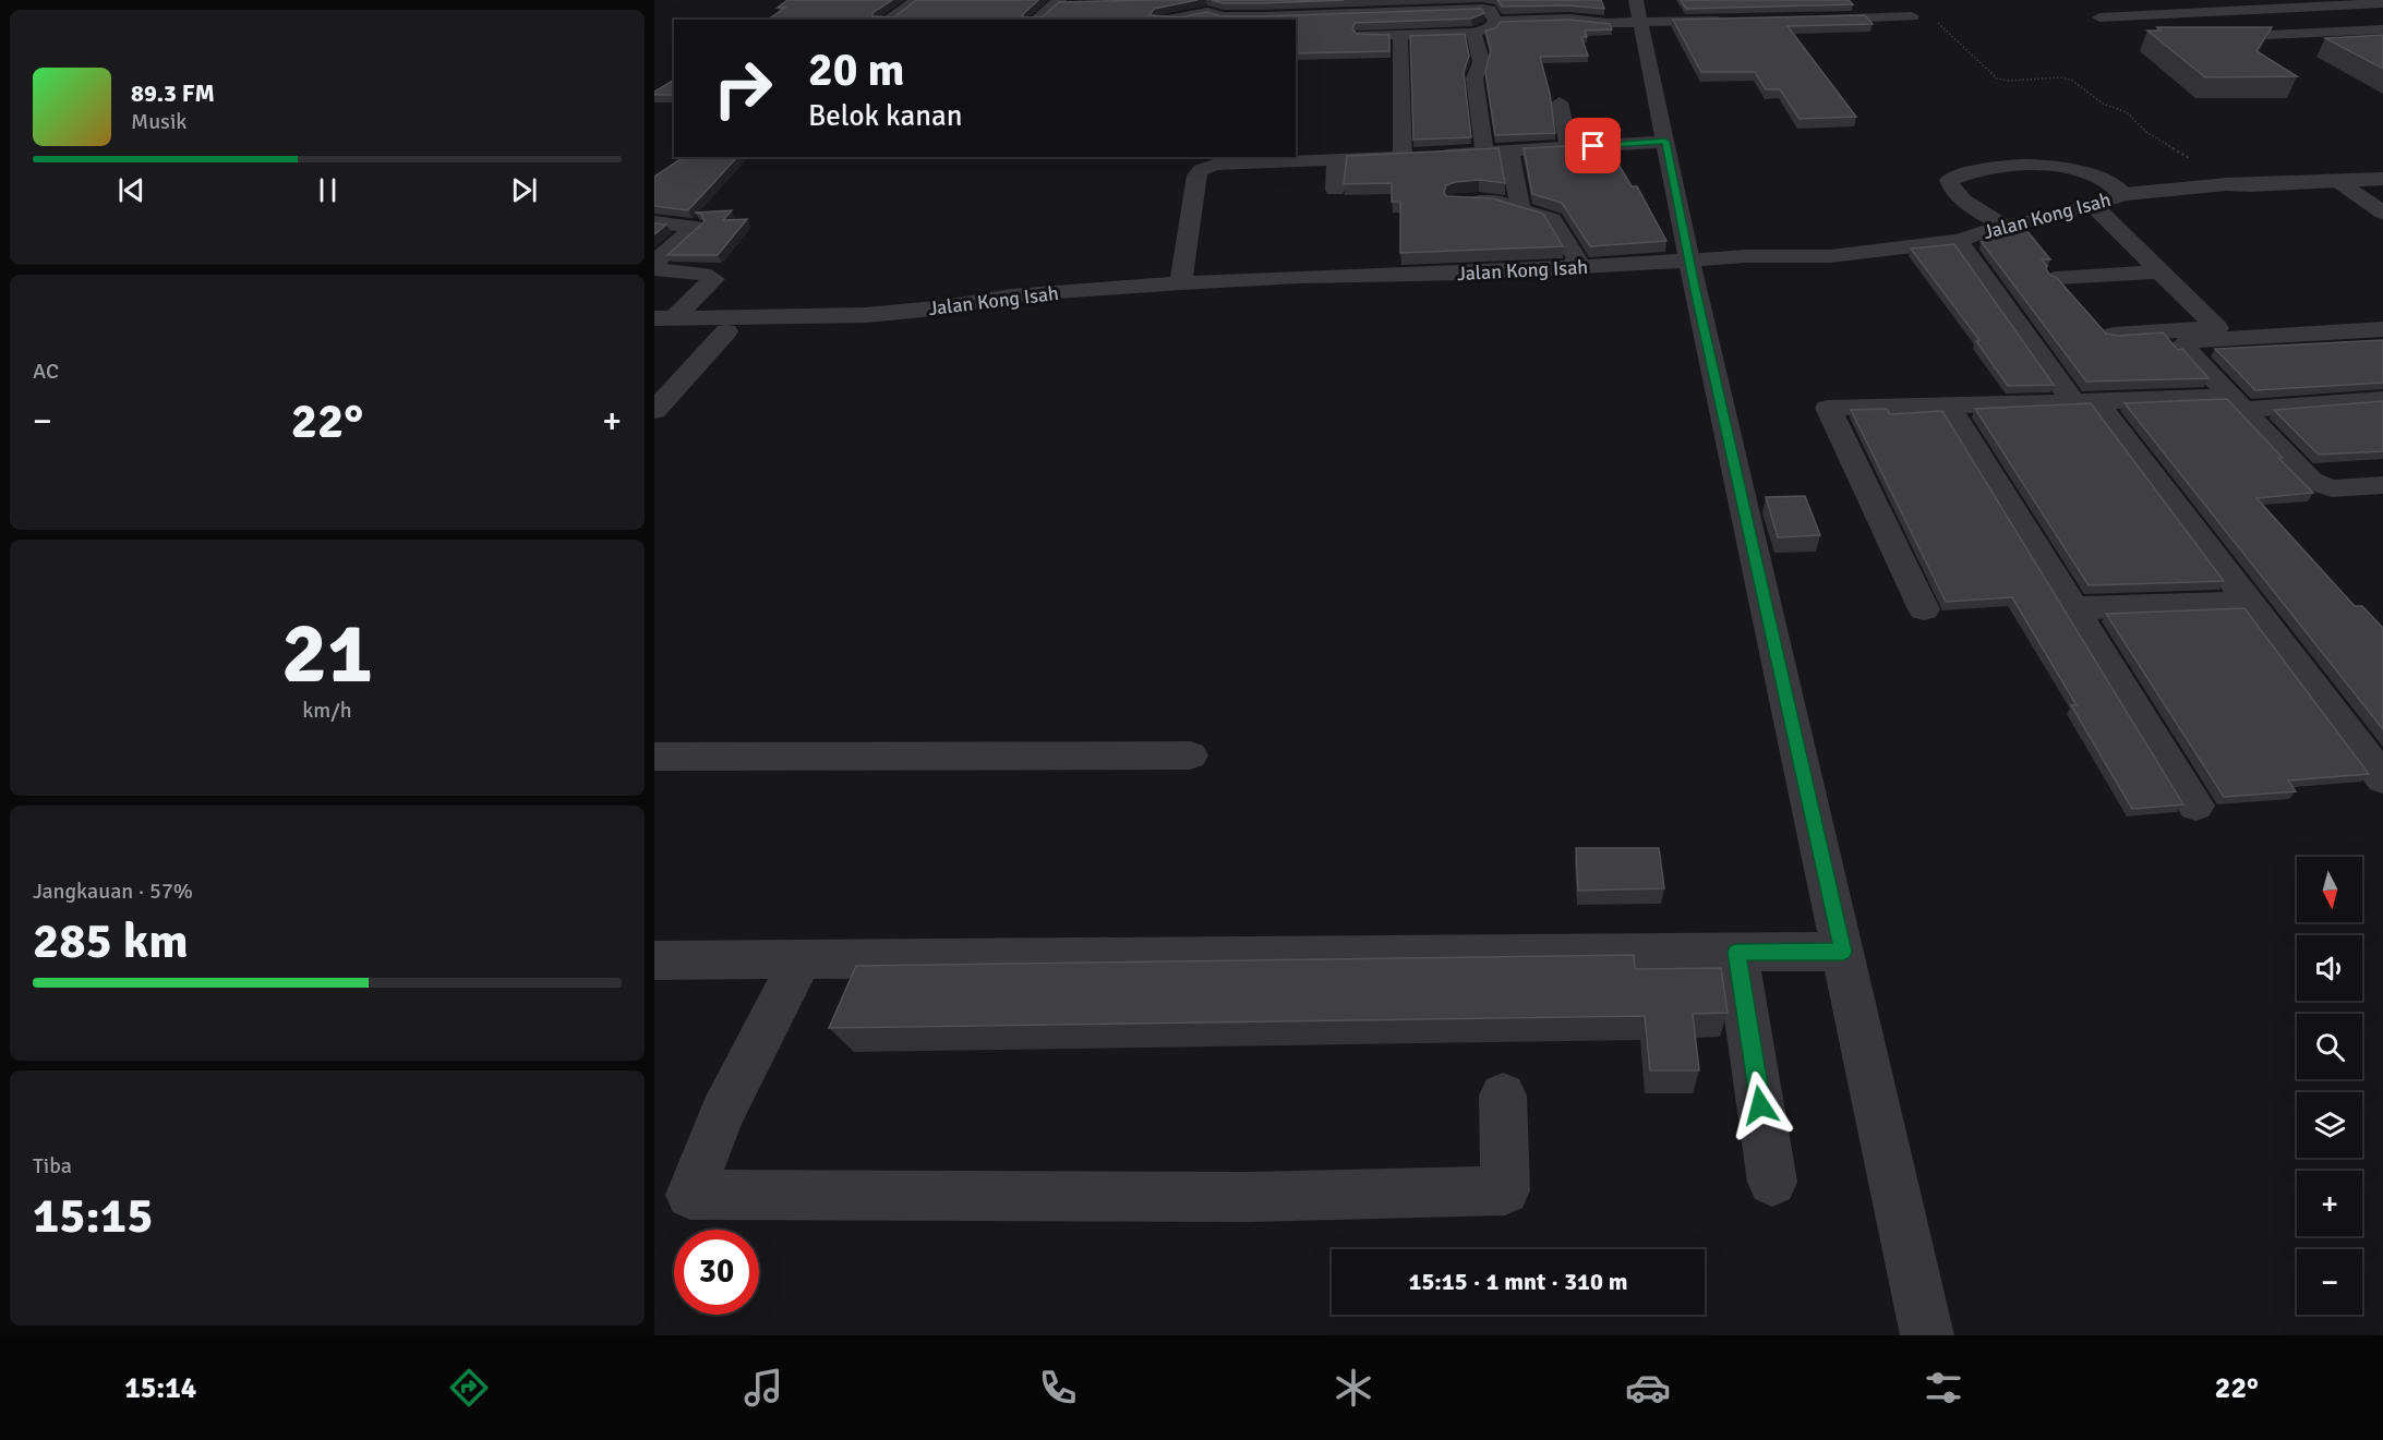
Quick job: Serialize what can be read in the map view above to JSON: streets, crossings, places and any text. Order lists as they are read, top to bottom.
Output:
{
  "streets": {
    "street": ["Jalan Kong Isah"]
  },
  "north": "bottom",
  "page": {
    "turn": ["20 m", "Belok kanan"],
    "song": ["89.3 FM", "Musik"],
    "tile": [
      "AC",
      ["21", "km/h"],
      ["Jangkauan · 57%", "285 km"],
      ["Tiba", "15:15"]
    ],
    "heat": ["−", "22°", "+"],
    "map_buttons": ["+", "−"],
    "limit": "30",
    "trip": "15:15 · 1 mnt · 310 m",
    "tabs": ["15:14", "22°"]
  }
}
